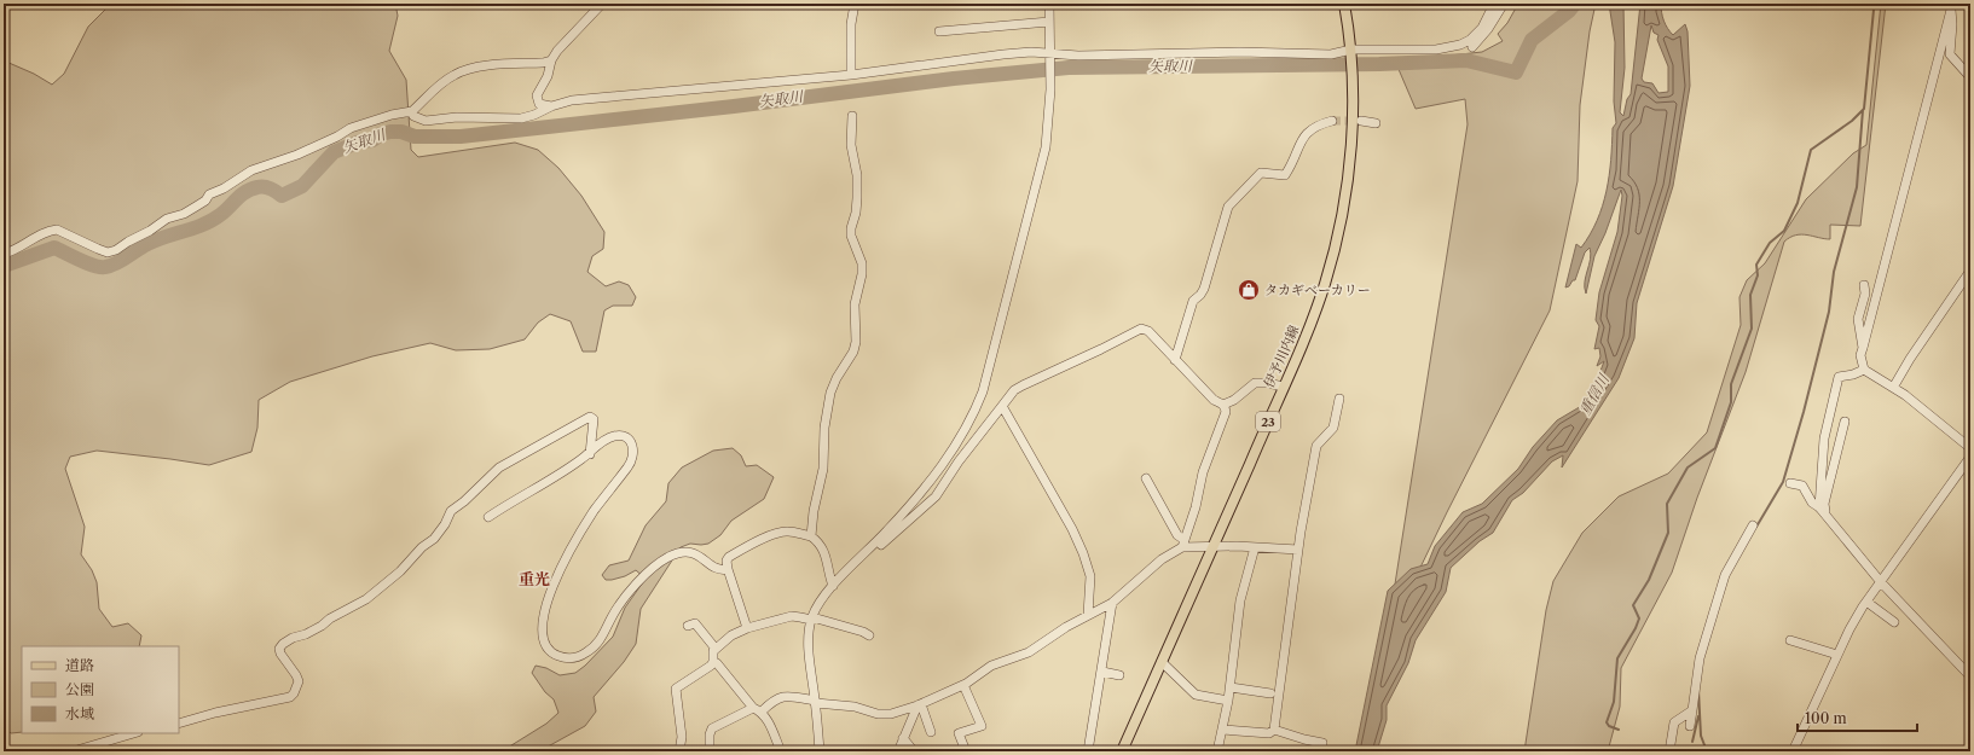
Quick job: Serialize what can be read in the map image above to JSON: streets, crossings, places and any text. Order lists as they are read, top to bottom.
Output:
{
  "streets": {
    "main road": ["伊予川内線", "23"]
  },
  "districts": ["重光"],
  "water": ["矢取川", "重信川"],
  "places": {
    "shop": ["タカギベーカリー"]
  },
  "legend": ["道路", "公園", "水域"],
  "scale_bar": "100 m"
}
